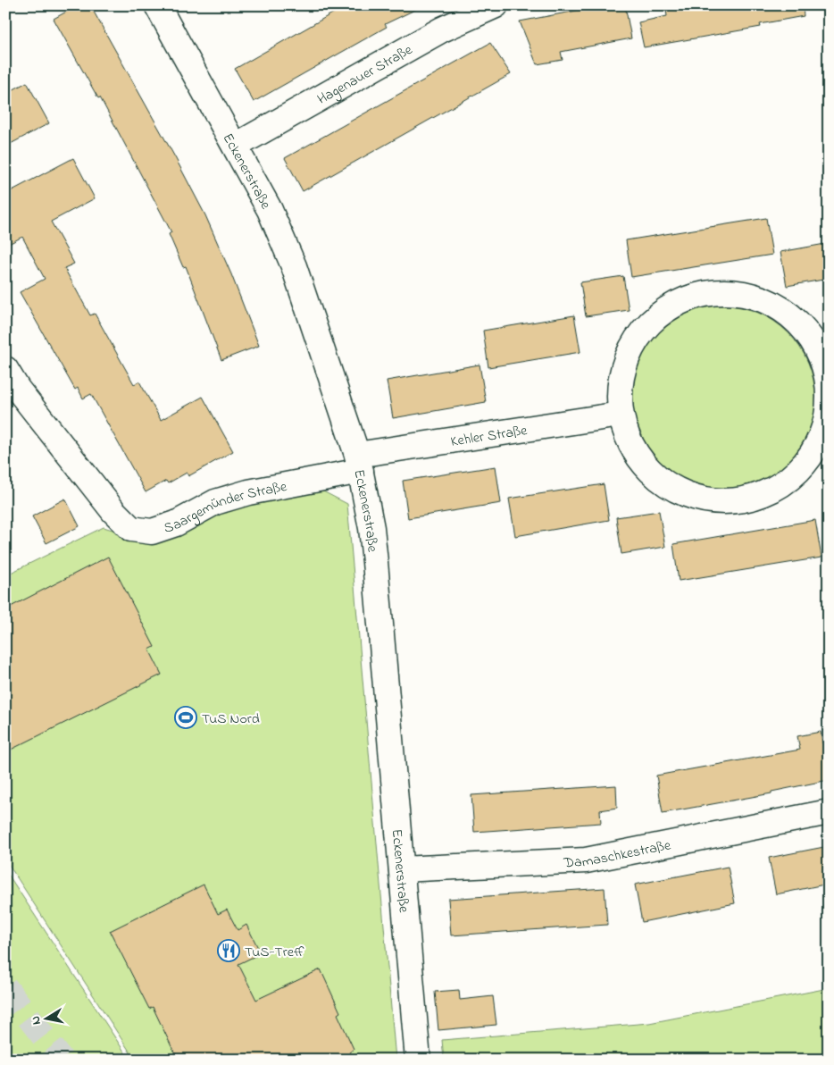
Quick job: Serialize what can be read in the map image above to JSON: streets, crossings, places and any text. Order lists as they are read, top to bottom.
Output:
{
  "streets": {
    "street": [
      "Hagenauer Straße",
      "Eckenerstraße",
      "Kehler Straße",
      "Saargemünder Straße",
      "Damaschkestraße"
    ]
  },
  "crossings": [
    ["Hagenauer Straße", "Eckenerstraße"],
    ["Eckenerstraße", "Kehler Straße"],
    ["Eckenerstraße", "Saargemünder Straße"],
    ["Eckenerstraße", "Damaschkestraße"],
    ["Kehler Straße", "Saargemünder Straße"]
  ],
  "places": {
    "sports": ["TuS Nord"],
    "restaurant": ["TuS-Treff"]
  },
  "north": "left"
}
